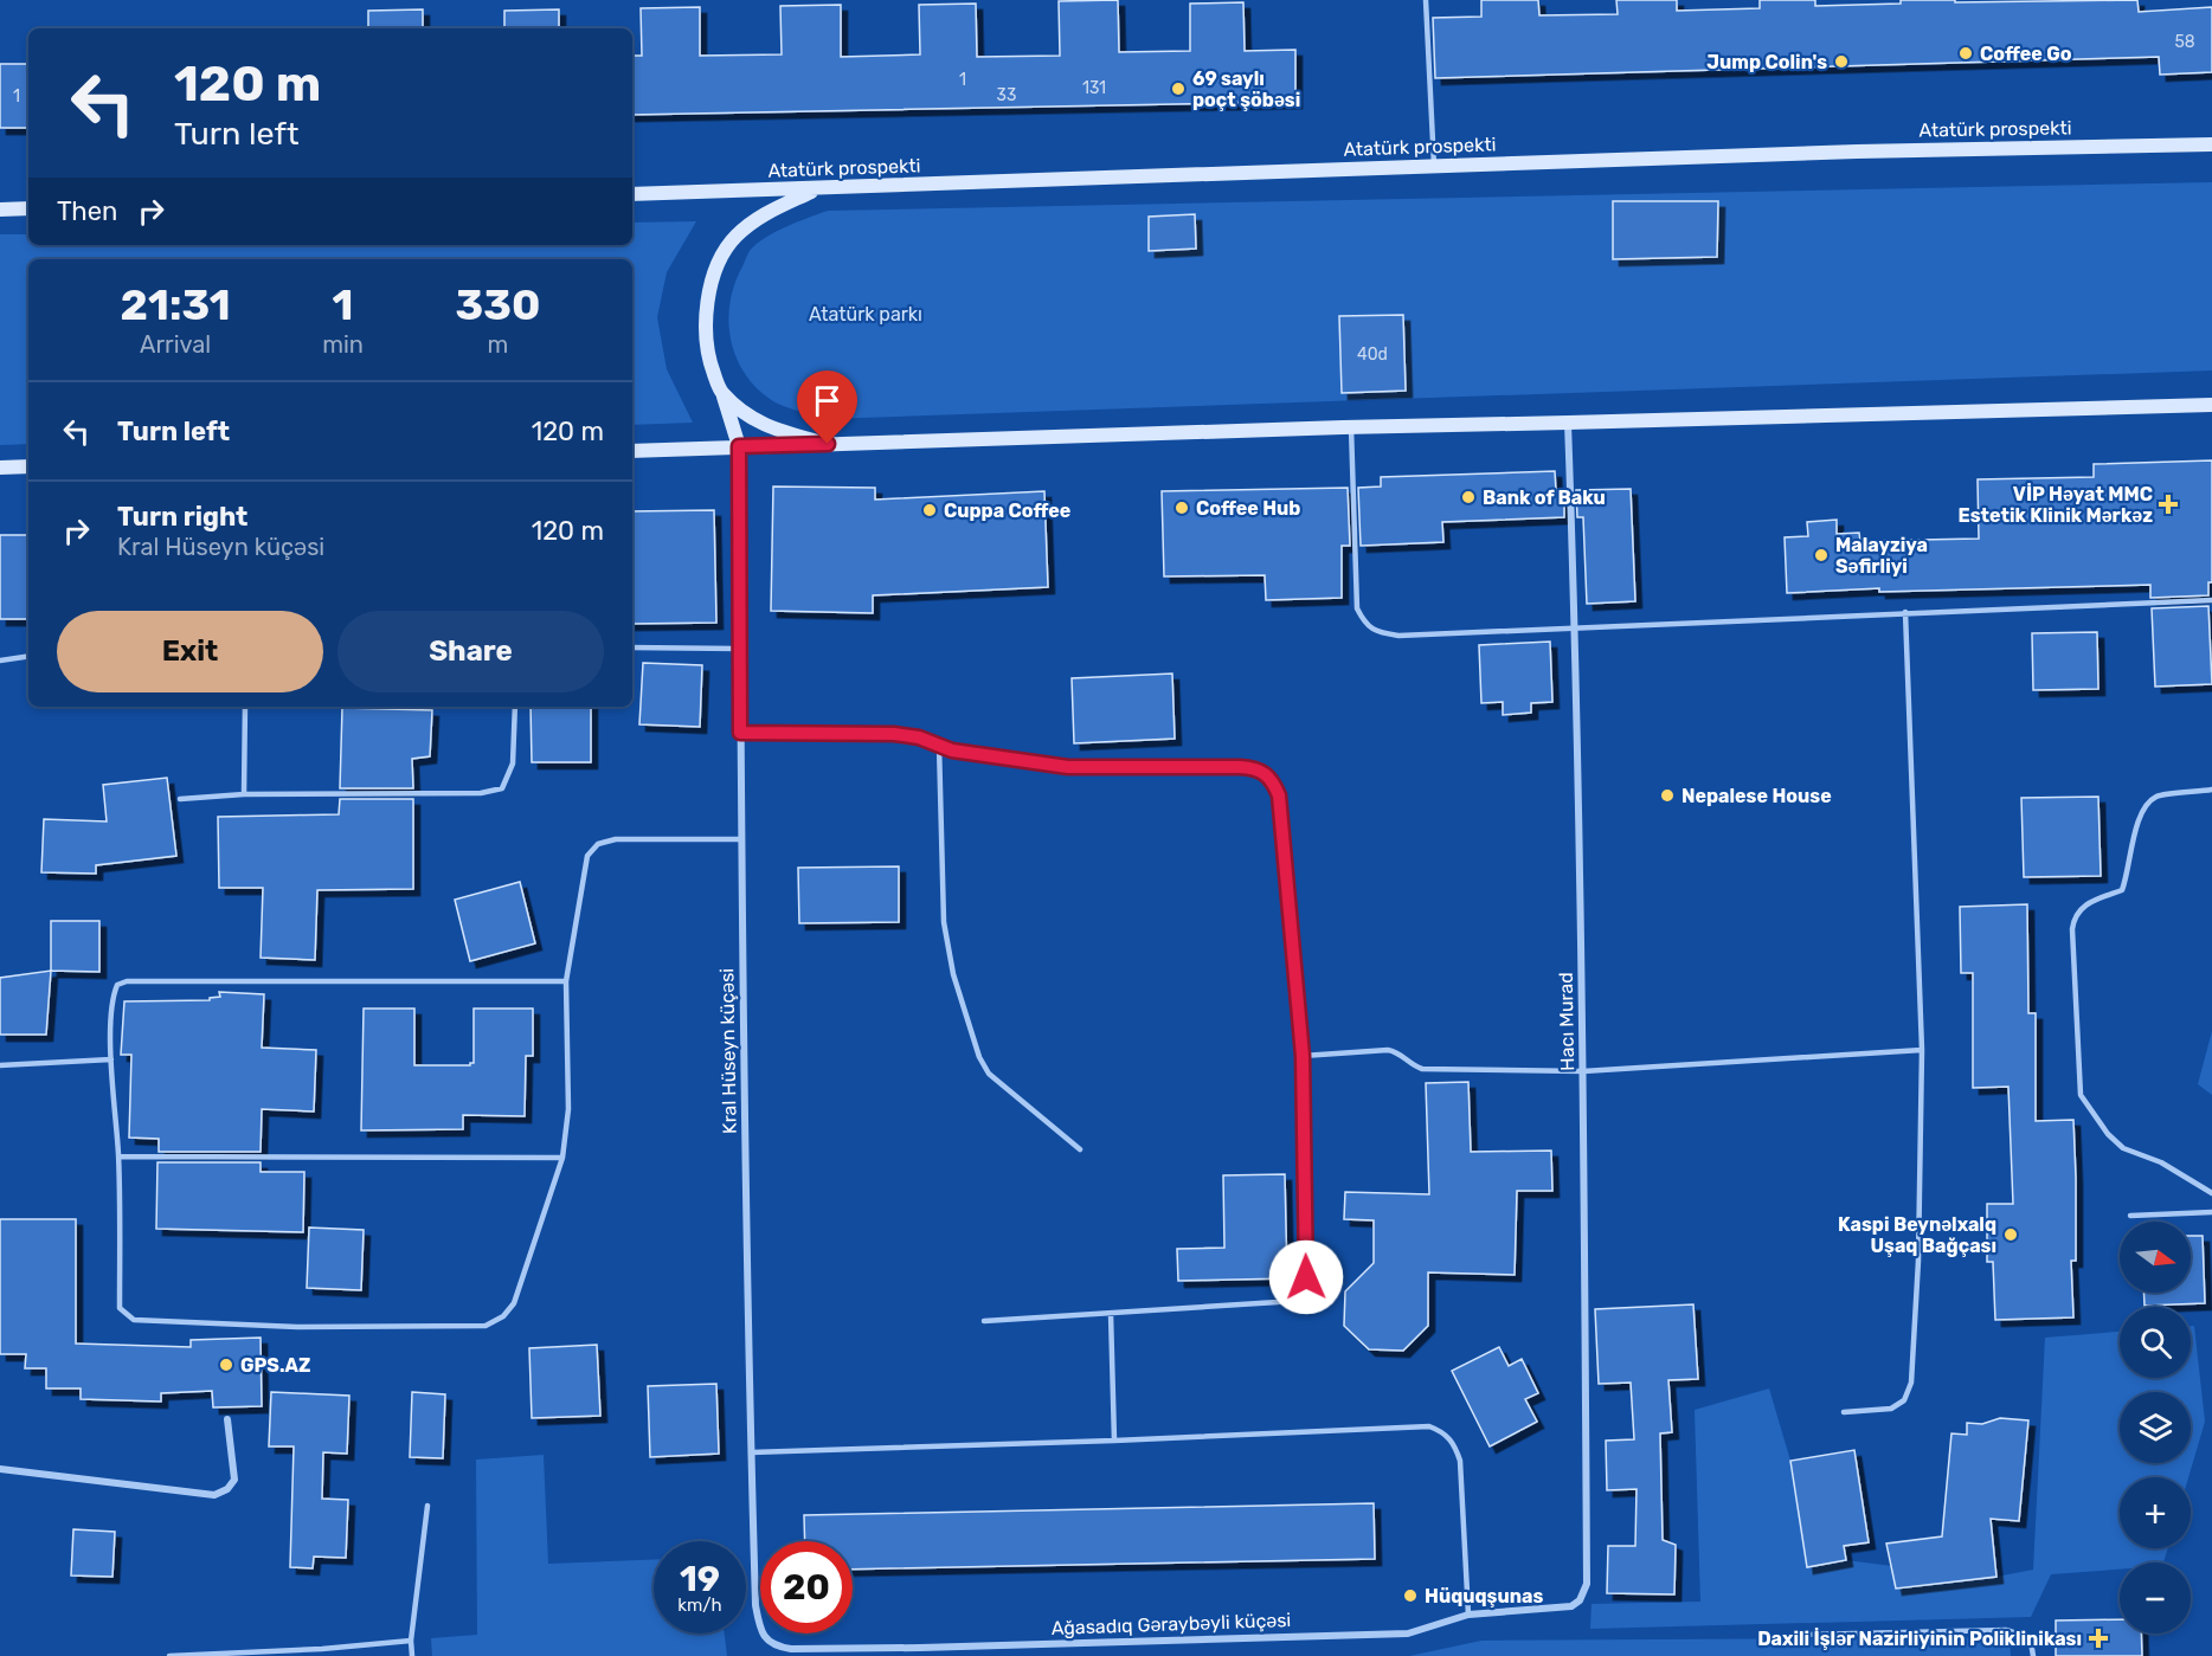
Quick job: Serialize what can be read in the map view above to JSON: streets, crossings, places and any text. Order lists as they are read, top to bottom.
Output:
{
  "streets": {
    "main road": ["Atatürk prospekti"],
    "street": ["Hacı Murad", "Kral Hüseyn küçəsi", "Ağasadıq Gəraybəyli küçəsi"]
  },
  "crossings": [
    ["Hacı Murad", "Ağasadıq Gəraybəyli küçəsi"],
    ["Kral Hüseyn küçəsi", "Ağasadıq Gəraybəyli küçəsi"]
  ],
  "parks": ["Atatürk parkı"],
  "places": {
    "other": [
      "Coffee Go",
      "Jump Colin's",
      "69 saylı poçt şöbəsi",
      "Bank of Baku",
      "Coffee Hub",
      "Cuppa Coffee",
      "Malayziya Səfirliyi",
      "Nepalese House",
      "Kaspi Beynəlxalq Uşaq Bağçası",
      "GPS.AZ",
      "Hüquqşunas"
    ],
    "health": ["VİP Həyat MMC Estetik Klinik Mərkəz", "Daxili İşlər Nazirliyinin Poliklinikası"]
  },
  "house_numbers": [
    "58",
    "1",
    "131",
    "33",
    "1",
    "40d"
  ],
  "north": "right",
  "page": {
    "turn": ["120 m", "Turn left"],
    "then": "Then",
    "eta": [
      "21:31",
      "Arrival",
      "1",
      "min",
      "330",
      "m"
    ],
    "list": [
      {
        "name": "Turn left",
        "value": "120 m"
      },
      {
        "name": "Turn right",
        "note": "Kral Hüseyn küçəsi",
        "value": "120 m"
      }
    ],
    "buttons": ["Exit", "Share"],
    "map_buttons": ["+", "−"],
    "speed": "19 km/h",
    "limit": "20"
  }
}
